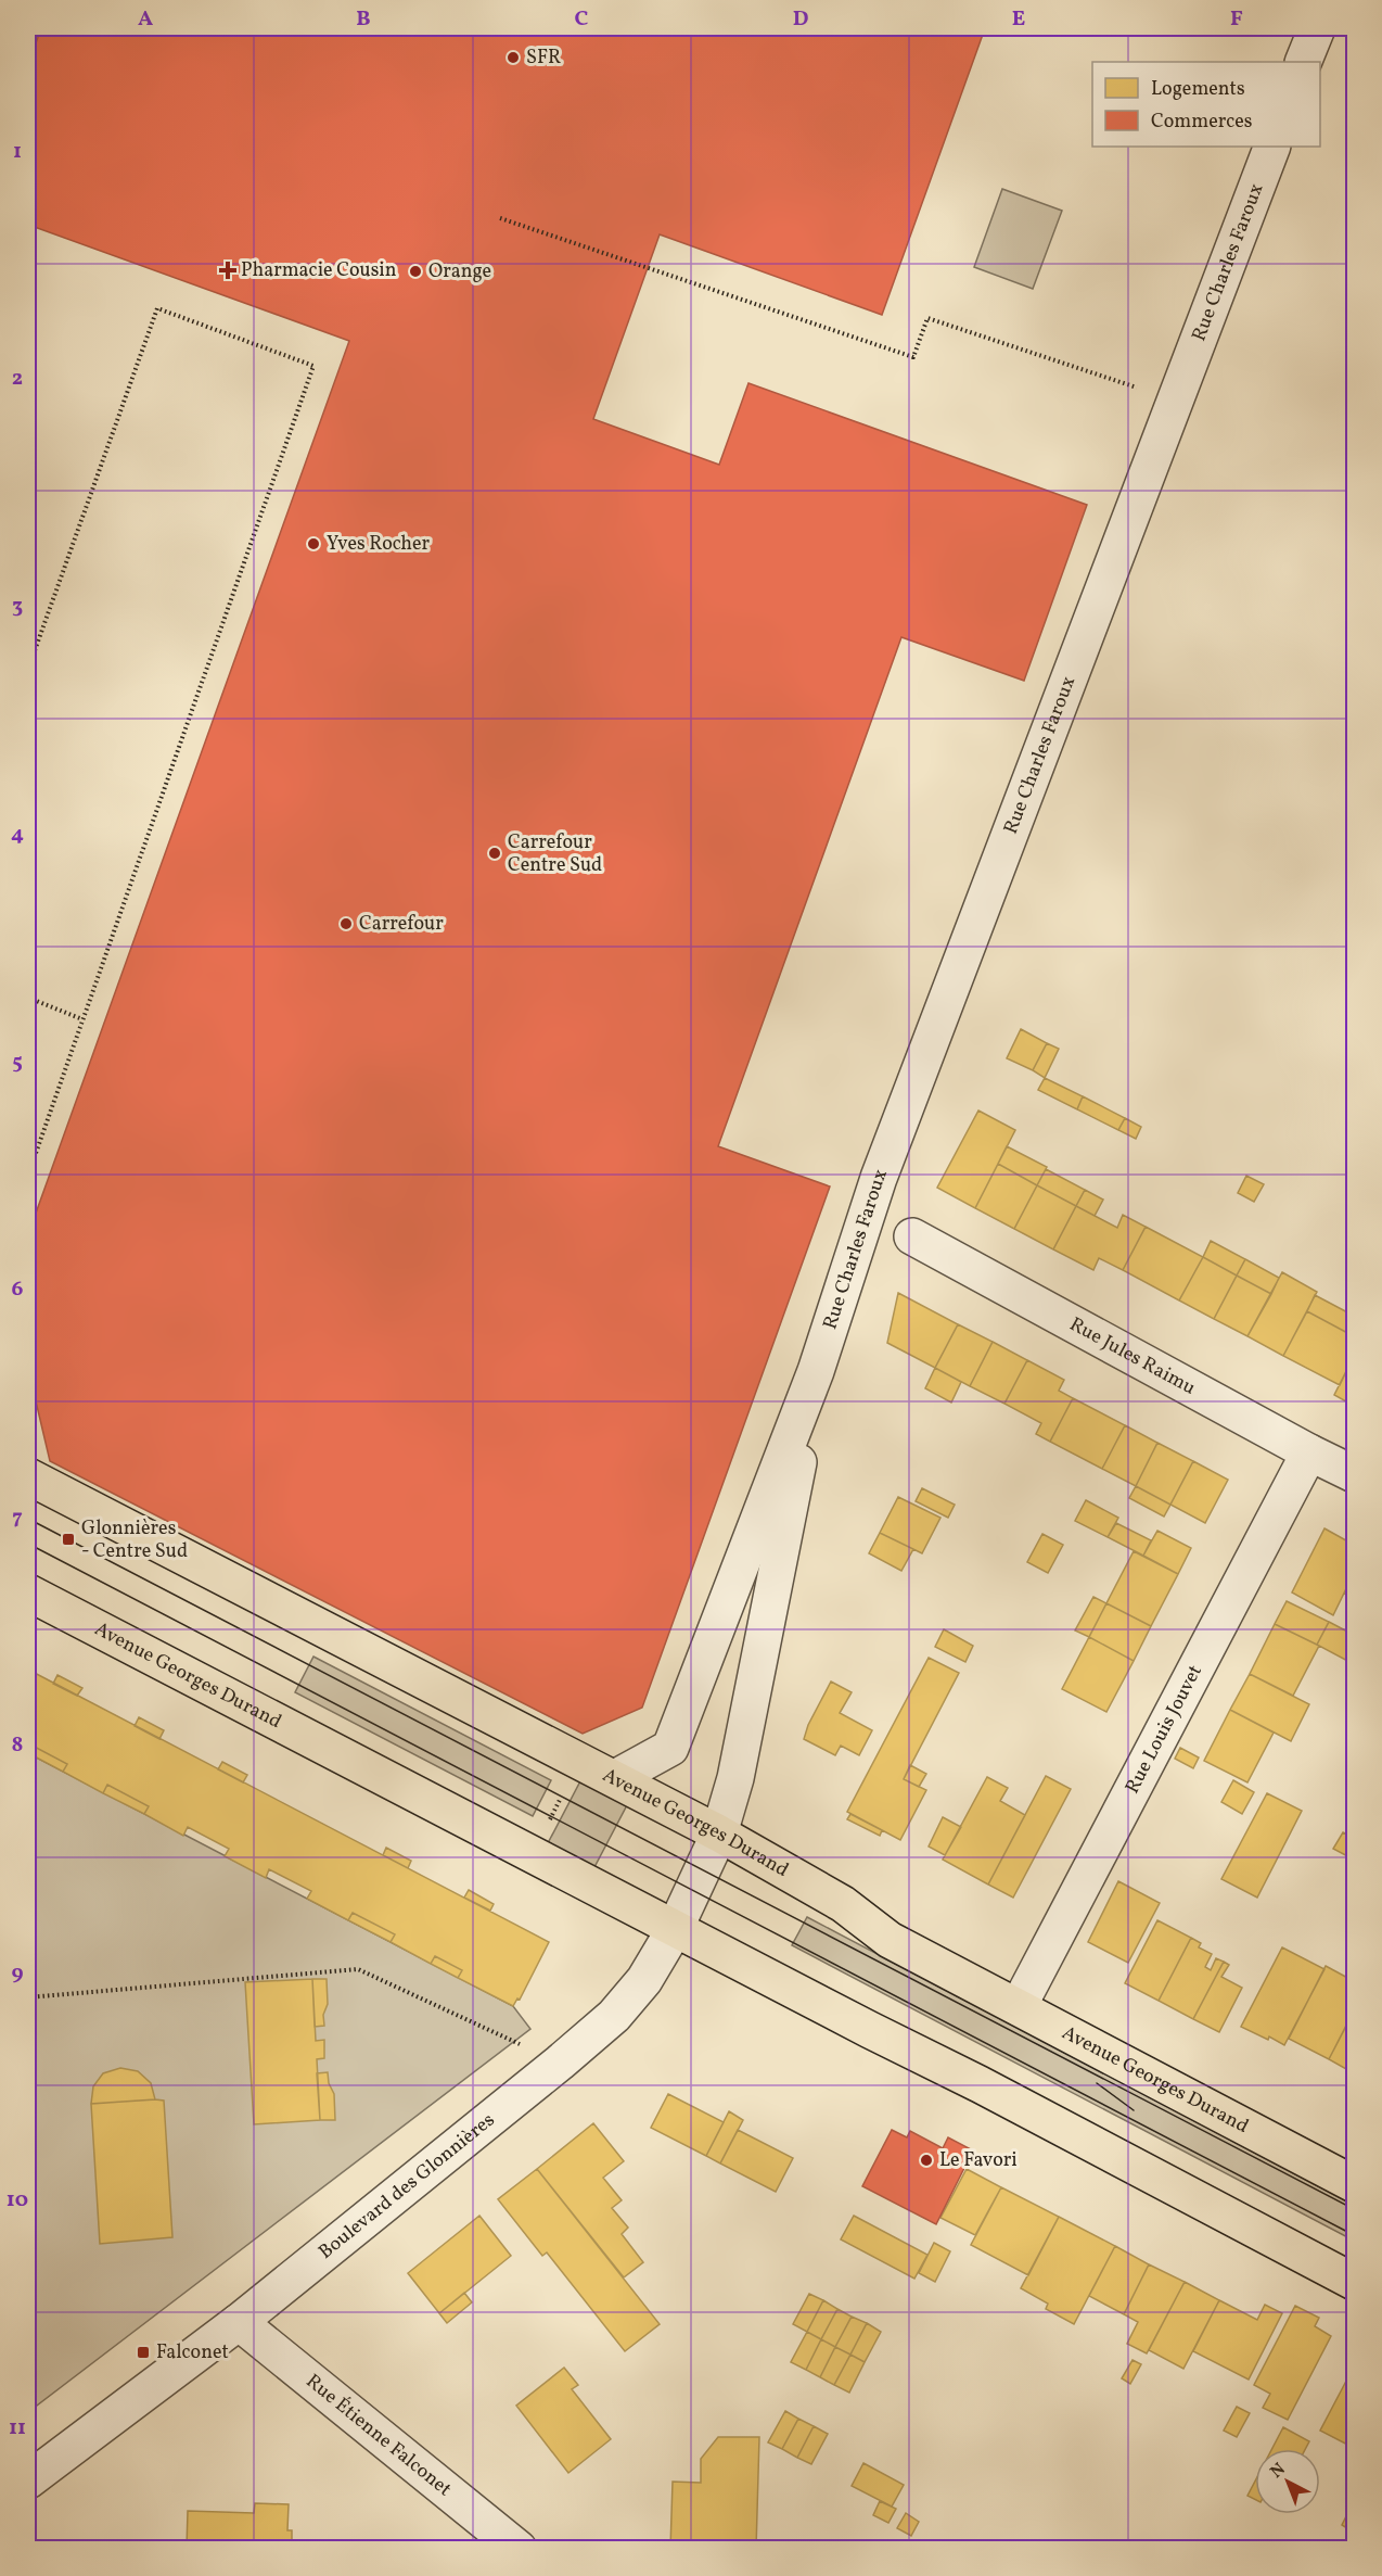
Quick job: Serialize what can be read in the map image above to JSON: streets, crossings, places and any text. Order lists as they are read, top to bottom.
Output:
{
  "streets": {
    "main road": ["Avenue Georges Durand"],
    "street": [
      "Rue Charles Faroux",
      "Rue Jules Raimu",
      "Rue Louis Jouvet",
      "Boulevard des Glonnières",
      "Rue Étienne Falconet"
    ]
  },
  "crossings": [
    ["Rue Charles Faroux", "Avenue Georges Durand"],
    ["Rue Charles Faroux", "Boulevard des Glonnières"],
    ["Rue Jules Raimu", "Rue Louis Jouvet"],
    ["Avenue Georges Durand", "Rue Louis Jouvet"],
    ["Avenue Georges Durand", "Boulevard des Glonnières"],
    ["Boulevard des Glonnières", "Rue Étienne Falconet"]
  ],
  "places": {
    "other": [
      "SFR",
      "Orange",
      "Yves Rocher",
      "Carrefour Centre Sud",
      "Carrefour",
      "Le Favori"
    ],
    "health": ["Pharmacie Cousin"],
    "transit": ["Glonnières - Centre Sud", "Falconet"]
  },
  "legend": ["Logements", "Commerces"],
  "north": "top left",
  "grid": {
    "columns": [
      "A",
      "B",
      "C",
      "D",
      "E",
      "F"
    ],
    "rows": [
      "1",
      "2",
      "3",
      "4",
      "5",
      "6",
      "7",
      "8",
      "9",
      "10",
      "11"
    ]
  }
}
